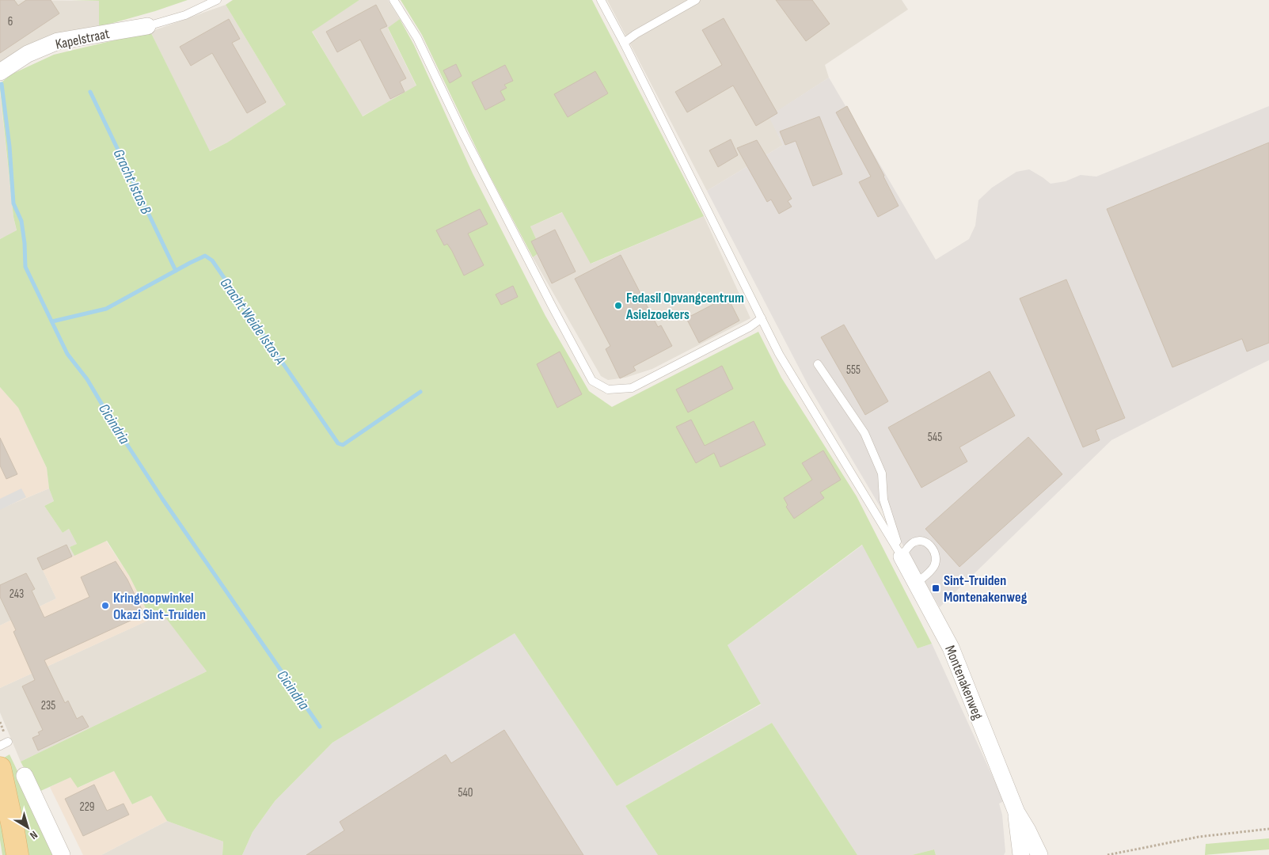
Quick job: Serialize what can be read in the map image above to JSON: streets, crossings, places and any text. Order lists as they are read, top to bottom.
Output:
{
  "streets": {
    "street": ["Kapelstraat", "Montenakenweg"]
  },
  "water": ["Gracht Istas B", "Gracht Weide Istas A", "Cicindria"],
  "places": {
    "other": ["Fedasil Opvangcentrum Asielzoekers", "Kringloopwinkel Okazi Sint-Truiden"],
    "transit": ["Sint-Truiden Montenakenweg"]
  },
  "house_numbers": [
    "6",
    "555",
    "545",
    "243",
    "235",
    "540",
    "229"
  ],
  "north": "bottom right"
}
